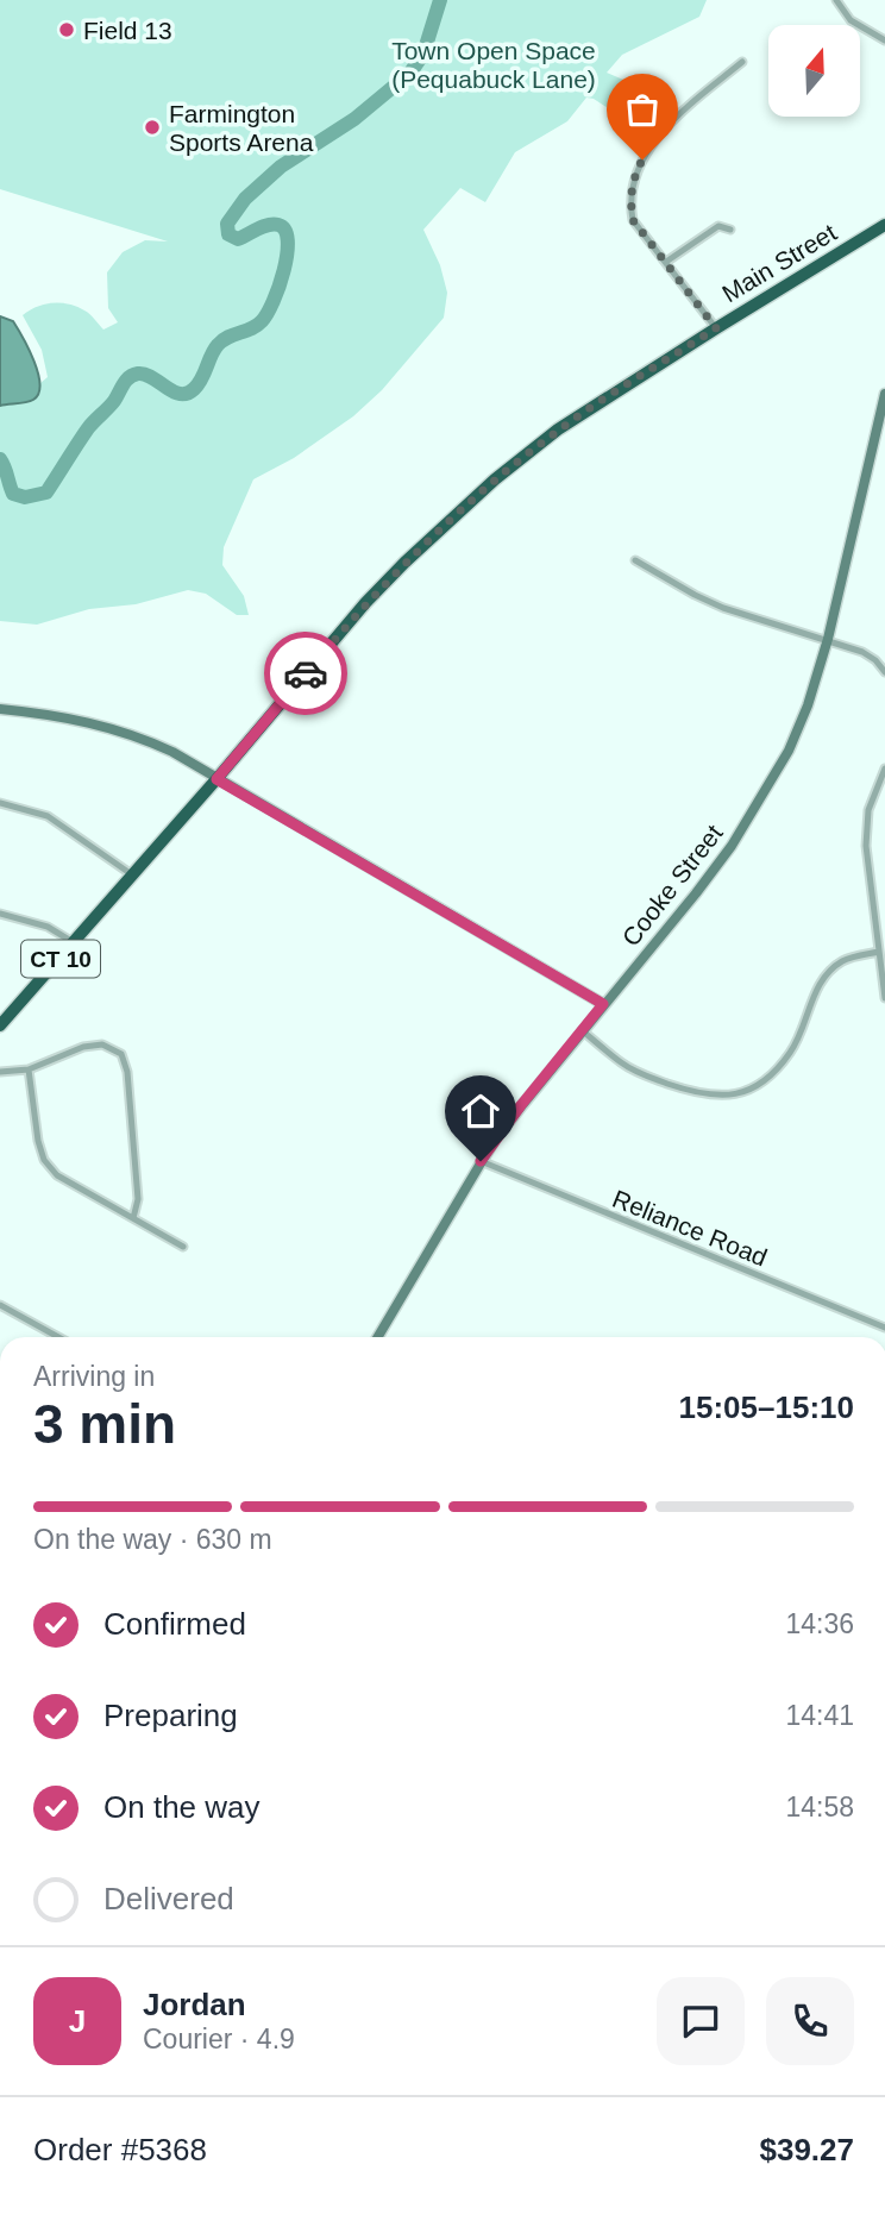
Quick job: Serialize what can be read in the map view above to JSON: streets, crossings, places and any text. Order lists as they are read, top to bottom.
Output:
{
  "streets": {
    "highway": ["Main Street", "CT 10"],
    "main road": ["Cooke Street"],
    "street": ["Reliance Road"]
  },
  "crossings": [
    ["Main Street", "CT 10"],
    ["Cooke Street", "Reliance Road"]
  ],
  "parks": ["Town Open Space (Pequabuck Lane)"],
  "places": ["Field 13", "Farmington Sports Arena"],
  "north": "top",
  "page": {
    "heading": ["3 min", "Arriving in", "15:05–15:10"],
    "panel": [
      "Jordan",
      "Courier · 4.9",
      "Order #5368",
      "$39.27"
    ],
    "bar": "On the way · 630 m",
    "list": [
      ["Confirmed", "14:36"],
      ["Preparing", "14:41"],
      ["On the way", "14:58"],
      "Delivered"
    ],
    "round": "J"
  }
}
